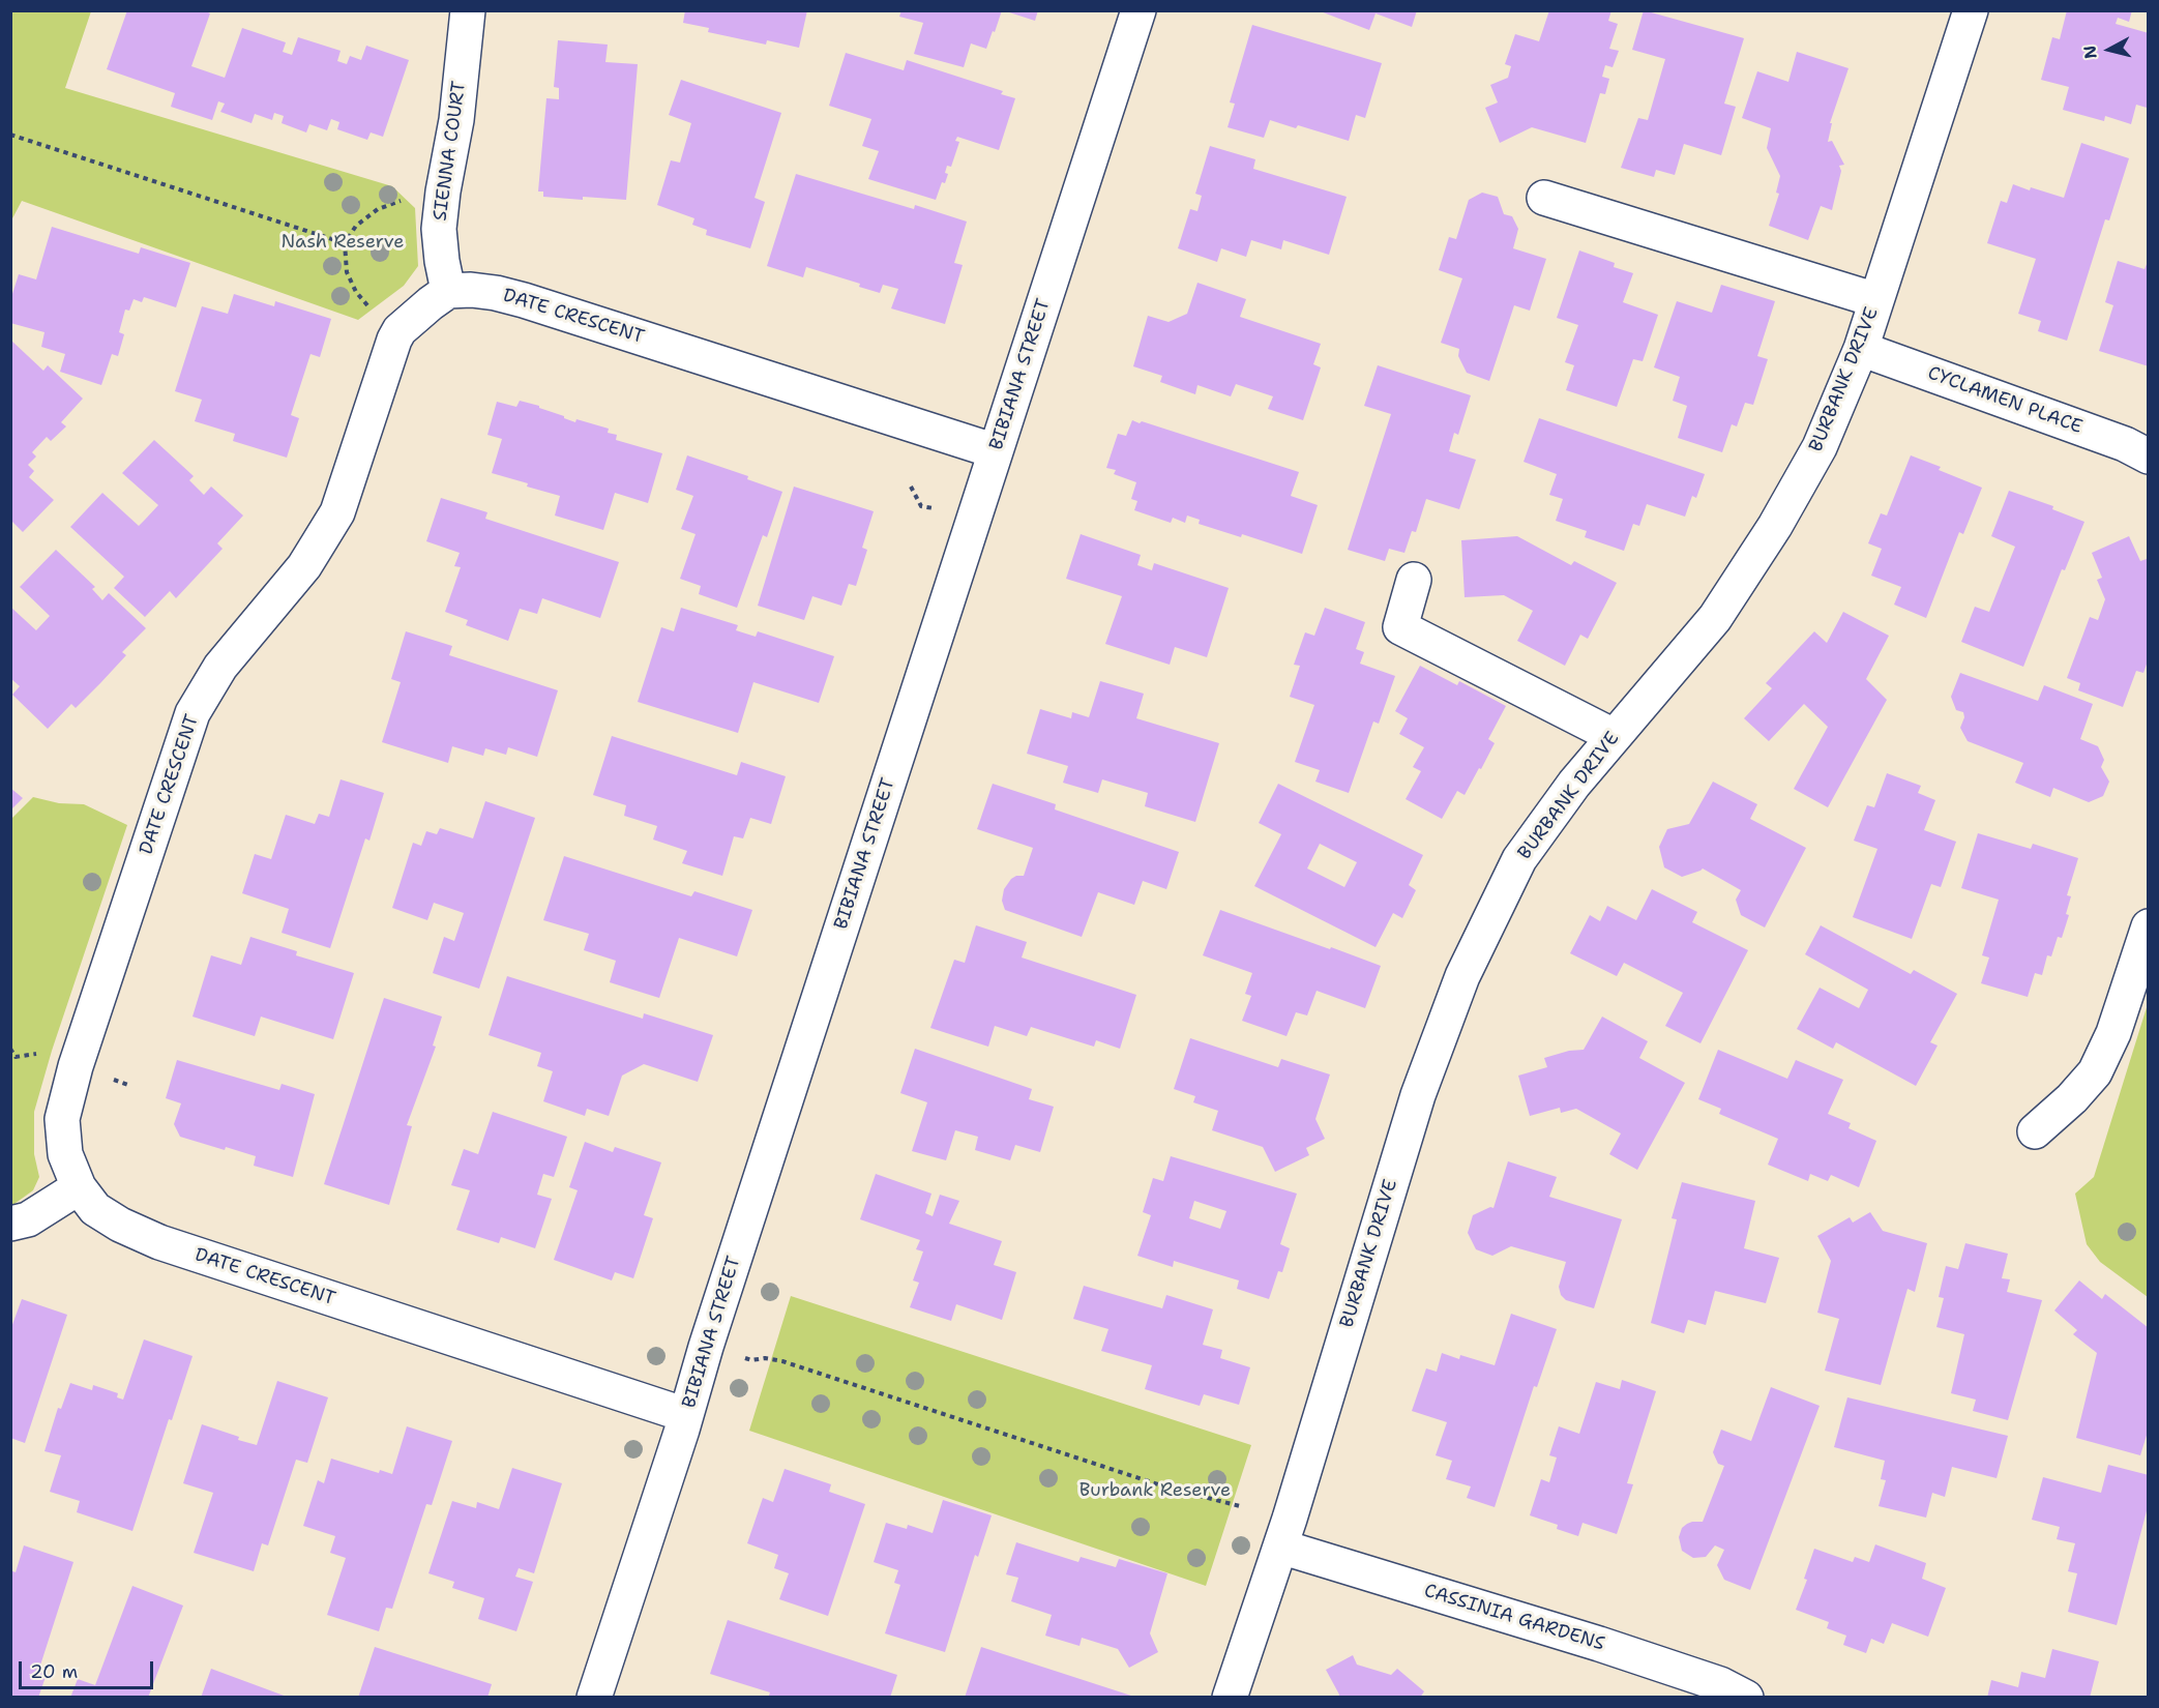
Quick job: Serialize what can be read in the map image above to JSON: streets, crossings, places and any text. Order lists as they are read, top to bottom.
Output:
{
  "streets": {
    "street": [
      "SIENNA COURT",
      "DATE CRESCENT",
      "BIBIANA STREET",
      "BURBANK DRIVE",
      "CYCLAMEN PLACE",
      "CASSINIA GARDENS"
    ]
  },
  "crossings": [
    ["SIENNA COURT", "DATE CRESCENT"],
    ["DATE CRESCENT", "BIBIANA STREET"],
    ["BURBANK DRIVE", "CYCLAMEN PLACE"],
    ["BURBANK DRIVE", "CASSINIA GARDENS"]
  ],
  "parks": ["Nash Reserve", "Burbank Reserve"],
  "scale_bar": "20 m",
  "north": "left"
}
